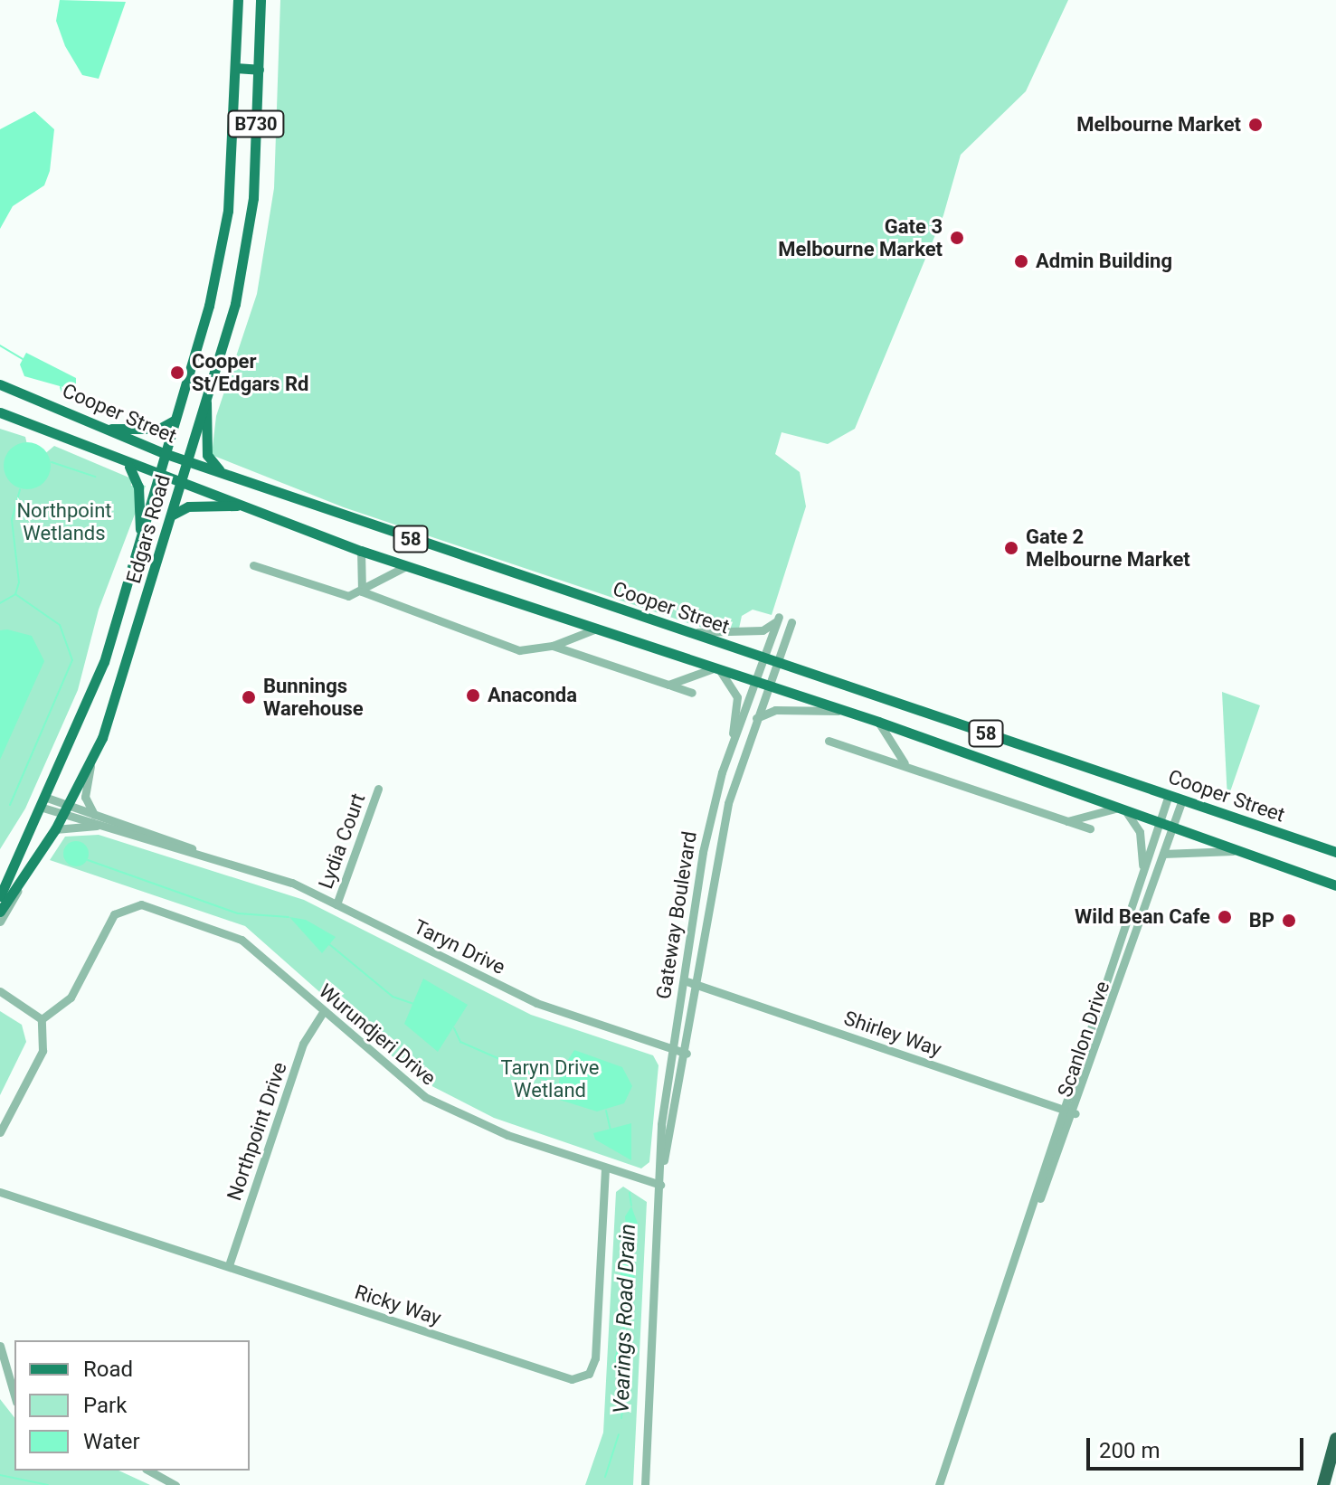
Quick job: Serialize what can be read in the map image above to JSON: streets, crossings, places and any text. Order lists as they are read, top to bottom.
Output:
{
  "streets": {
    "main road": [
      "B730",
      "Cooper Street",
      "Edgars Road",
      "58"
    ],
    "street": [
      "Lydia Court",
      "Gateway Boulevard",
      "Taryn Drive",
      "Shirley Way",
      "Wurundjeri Drive",
      "Scanlon Drive",
      "Northpoint Drive",
      "Ricky Way"
    ]
  },
  "crossings": [
    ["Cooper Street", "Edgars Road"],
    ["Cooper Street", "Gateway Boulevard"],
    ["Cooper Street", "Scanlon Drive"],
    ["Edgars Road", "58"],
    ["Edgars Road", "Taryn Drive"],
    ["58", "Gateway Boulevard"],
    ["58", "Scanlon Drive"],
    ["Lydia Court", "Taryn Drive"],
    ["Gateway Boulevard", "Taryn Drive"],
    ["Gateway Boulevard", "Shirley Way"],
    ["Gateway Boulevard", "Wurundjeri Drive"],
    ["Shirley Way", "Scanlon Drive"],
    ["Wurundjeri Drive", "Northpoint Drive"],
    ["Wurundjeri Drive", "Ricky Way"],
    ["Northpoint Drive", "Ricky Way"]
  ],
  "water": ["Vearings Road Drain"],
  "parks": ["Northpoint Wetlands", "Taryn Drive Wetland"],
  "places": [
    "Melbourne Market",
    "Gate 3 Melbourne Market",
    "Admin Building",
    "Cooper St/Edgars Rd",
    "Gate 2 Melbourne Market",
    "Anaconda",
    "Bunnings Warehouse",
    "Wild Bean Cafe",
    "BP"
  ],
  "legend": ["Road", "Park", "Water"],
  "scale_bar": "200 m"
}
